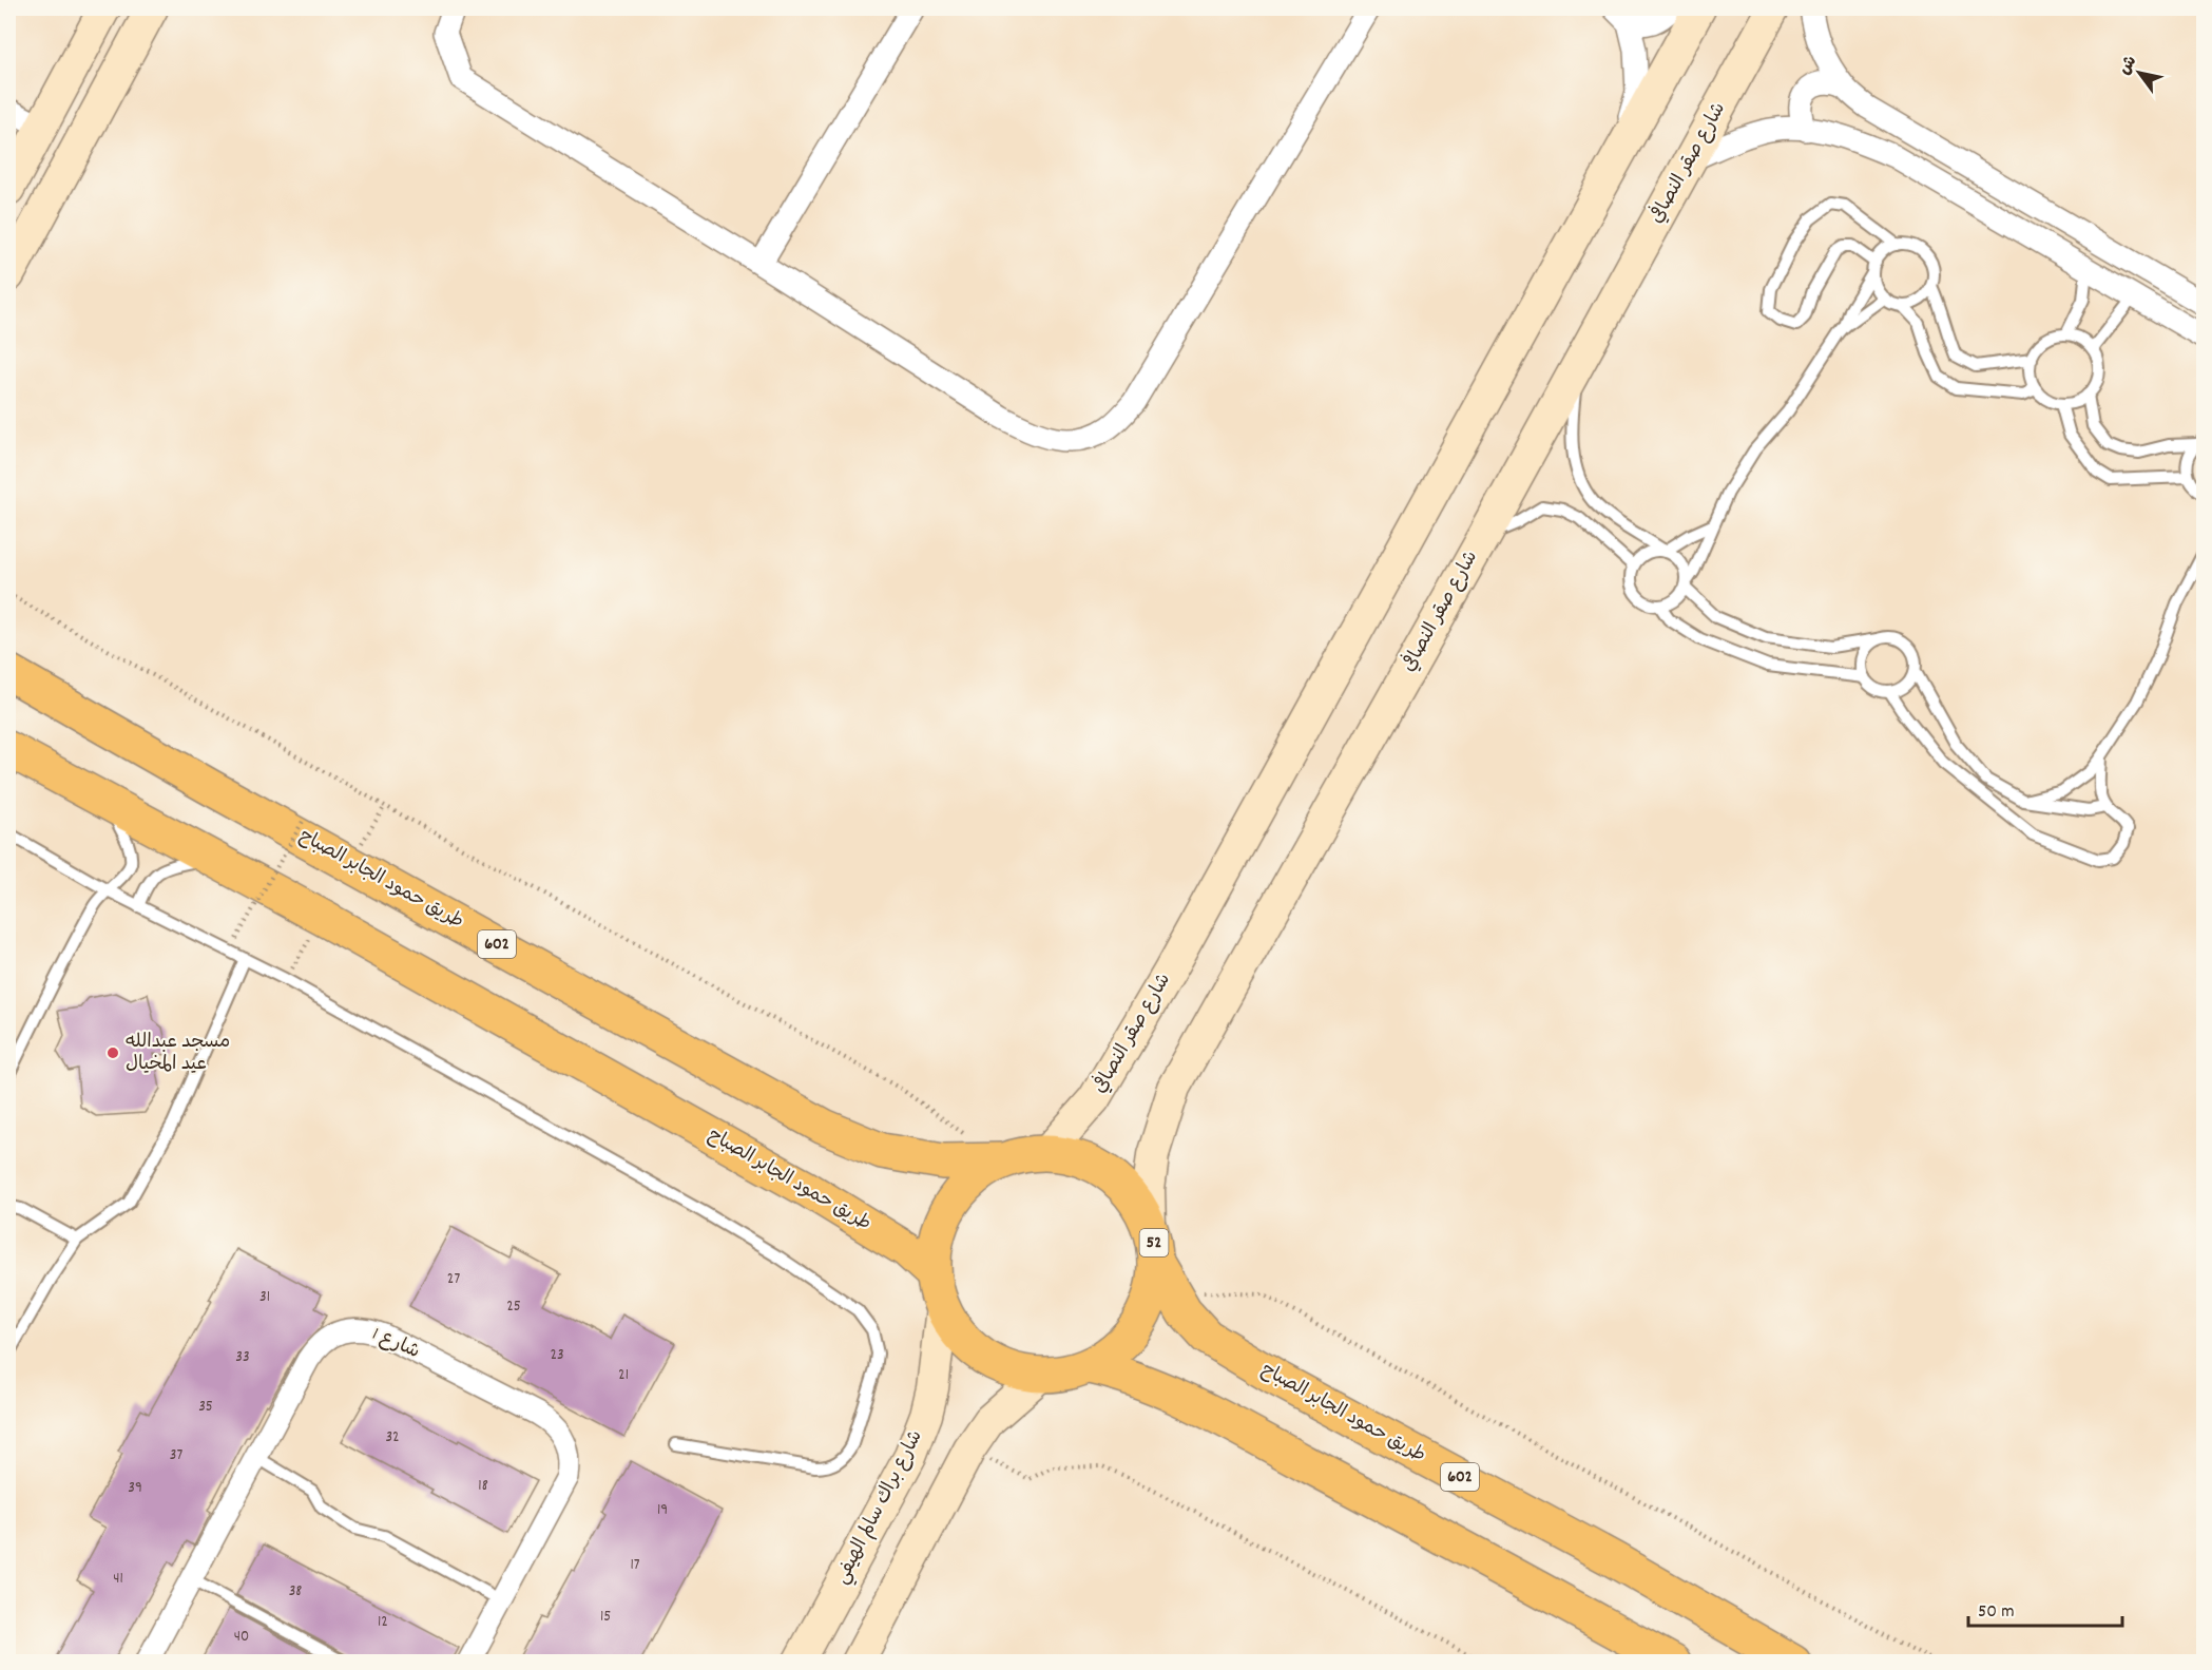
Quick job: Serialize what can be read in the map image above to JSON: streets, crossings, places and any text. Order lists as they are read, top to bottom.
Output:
{
  "streets": {
    "main road": [
      "شارع صقر النصافي",
      "طريق حمود الجابر الصباح",
      "602",
      "52",
      "شارع براك سالم الهيفي"
    ],
    "street": ["شارع 1"]
  },
  "crossings": [
    ["شارع صقر النصافي", "طريق حمود الجابر الصباح"],
    ["شارع صقر النصافي", "52"],
    ["شارع صقر النصافي", "شارع براك سالم الهيفي"],
    ["طريق حمود الجابر الصباح", "52"],
    ["طريق حمود الجابر الصباح", "شارع براك سالم الهيفي"],
    ["52", "شارع براك سالم الهيفي"]
  ],
  "places": ["مسجد عبدالله عيد المخيال"],
  "house_numbers": [
    "27",
    "31",
    "25",
    "23",
    "33",
    "21",
    "35",
    "32",
    "37",
    "18",
    "39",
    "19",
    "17",
    "41",
    "38",
    "15",
    "12",
    "40"
  ],
  "scale_bar": "50 m",
  "north": "top left"
}
